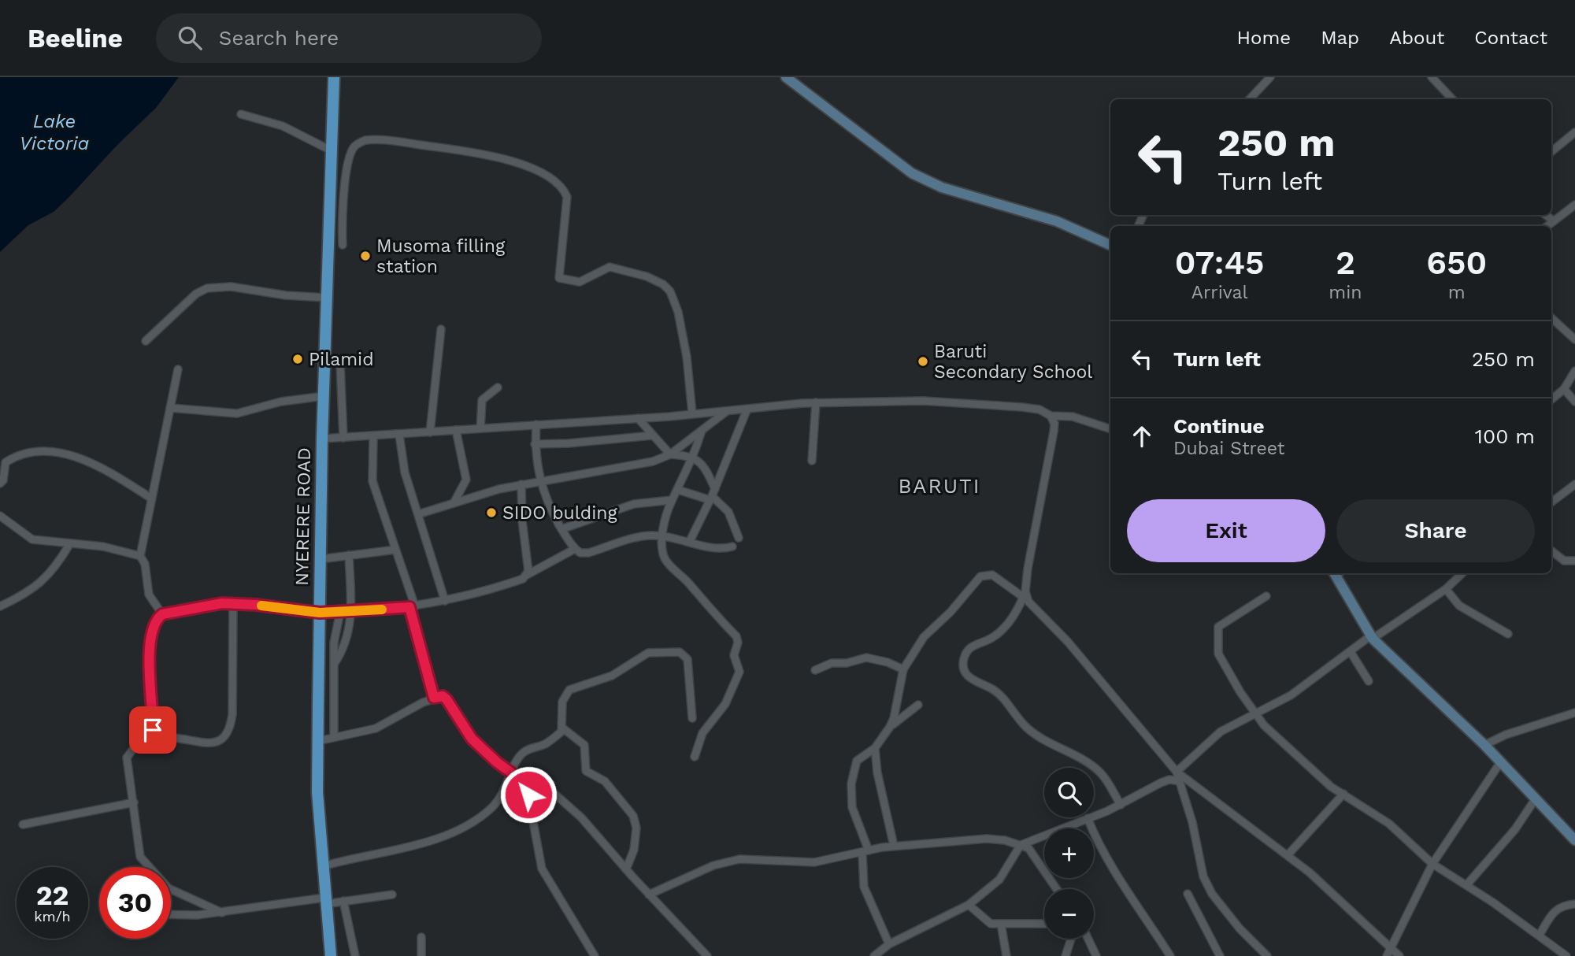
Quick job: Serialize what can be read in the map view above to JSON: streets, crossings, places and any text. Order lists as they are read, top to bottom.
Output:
{
  "streets": {
    "main road": ["NYERERE ROAD"]
  },
  "districts": ["BARUTI"],
  "water": ["Lake Victoria"],
  "places": [
    "Musoma filling station",
    "Pilamid",
    "Baruti Secondary School",
    "SIDO bulding"
  ],
  "page": {
    "header": "Beeline",
    "search": "Search here",
    "nav": [
      "Home",
      "Map",
      "About",
      "Contact"
    ],
    "turn": ["250 m", "Turn left"],
    "eta": [
      "07:45",
      "Arrival",
      "2",
      "min",
      "650",
      "m"
    ],
    "list": [
      {
        "name": "Turn left",
        "value": "250 m"
      },
      {
        "name": "Continue",
        "note": "Dubai Street",
        "value": "100 m"
      }
    ],
    "buttons": ["Exit", "Share"],
    "map_buttons": ["+", "−"],
    "speed": "22 km/h",
    "limit": "30"
  }
}
